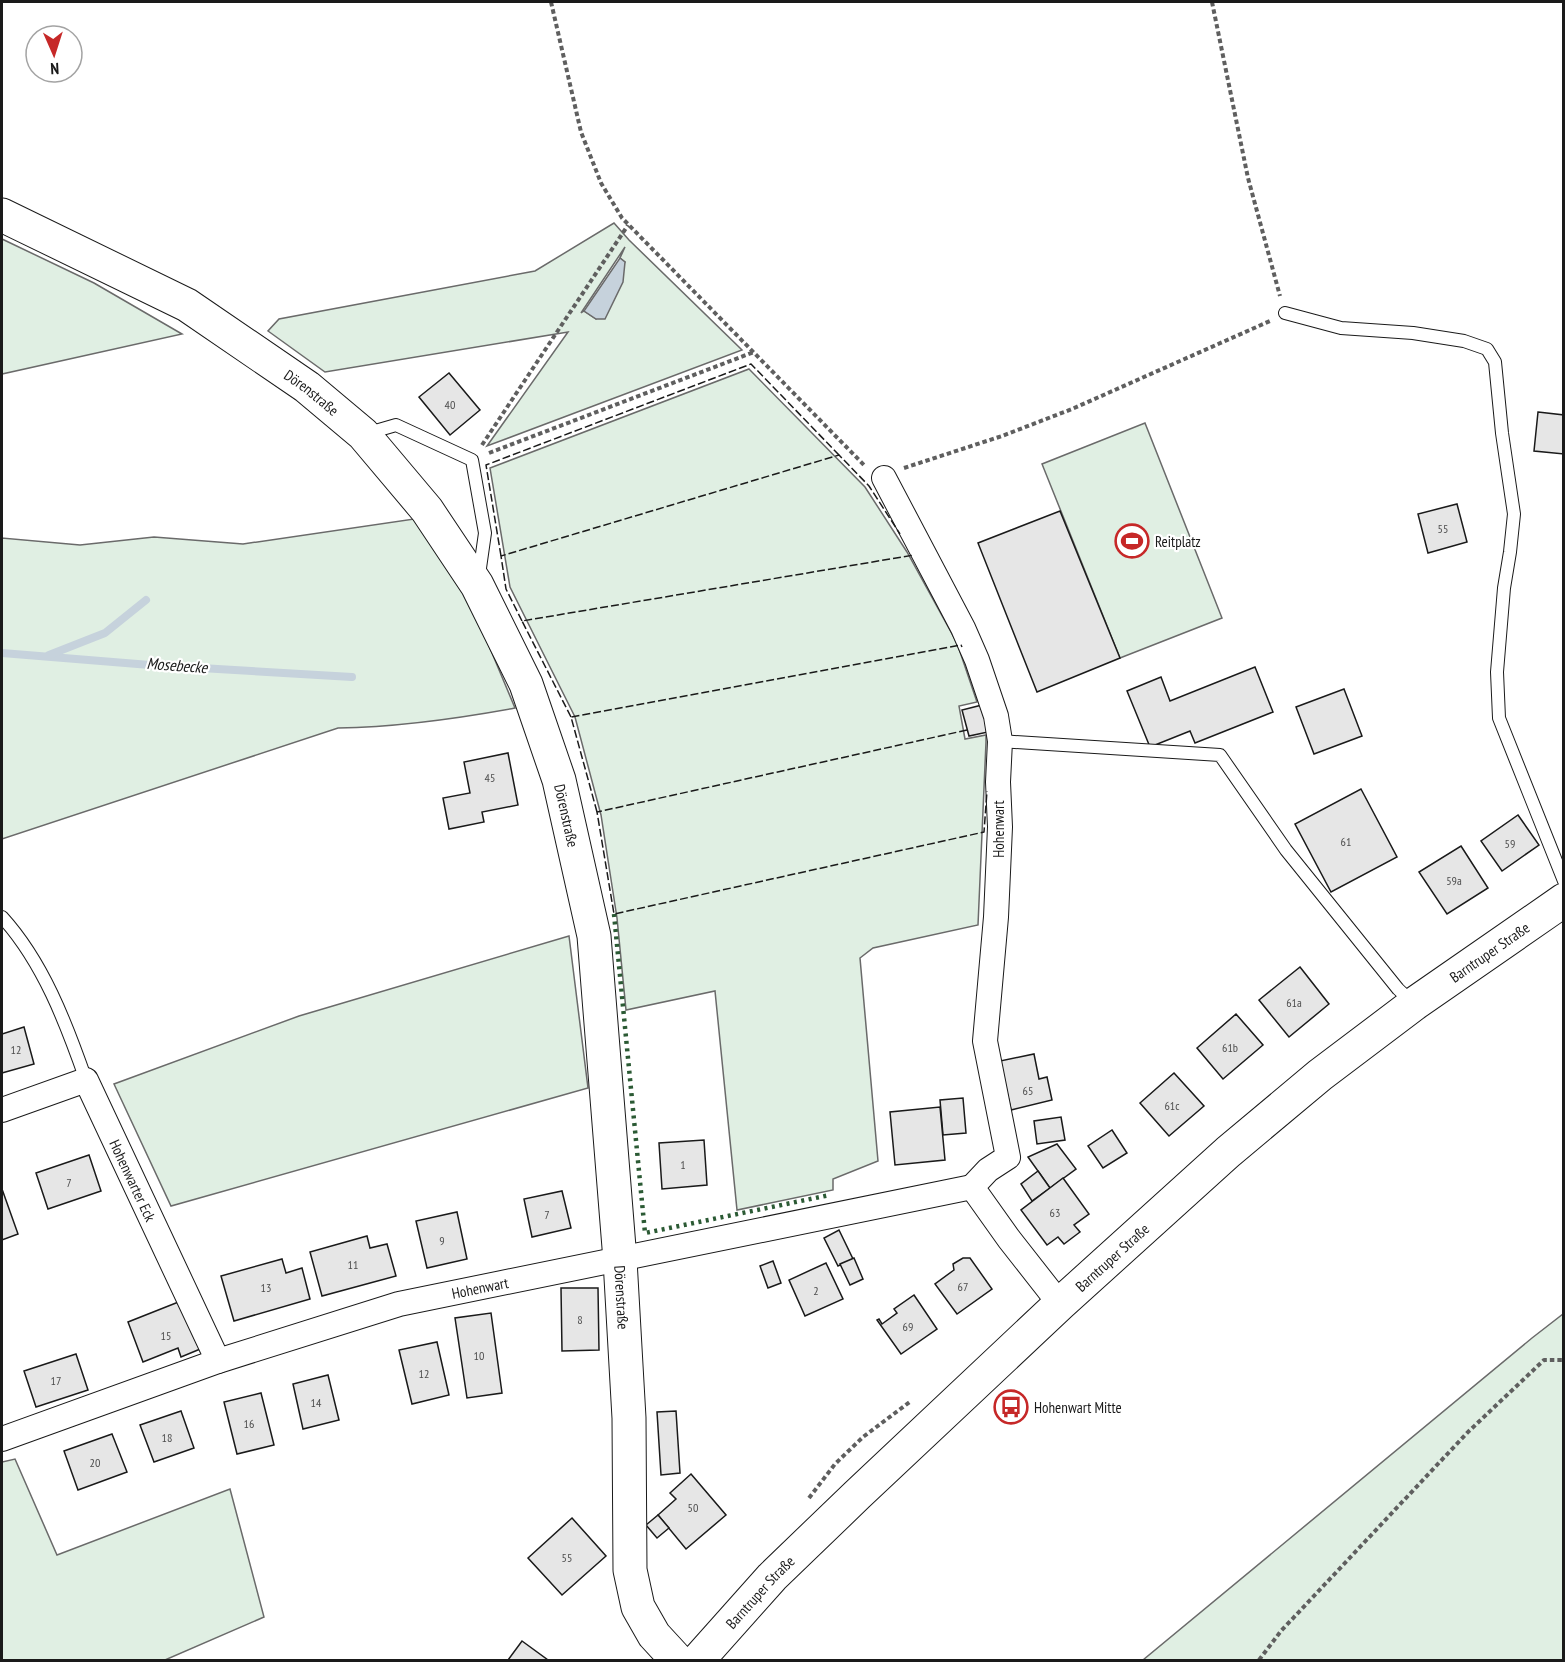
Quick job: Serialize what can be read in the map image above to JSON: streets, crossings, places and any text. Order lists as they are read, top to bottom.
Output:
{
  "streets": {
    "street": [
      "Dörenstraße",
      "Hohenwart",
      "Barntruper Straße",
      "Hohenwarter Eck"
    ]
  },
  "crossings": [
    ["Dörenstraße", "Hohenwart"],
    ["Hohenwart", "Hohenwarter Eck"]
  ],
  "water": ["Mosebecke"],
  "places": {
    "sports": ["Reitplatz"],
    "bus stop": ["Hohenwart Mitte"]
  },
  "house_numbers": [
    "40",
    "55",
    "45",
    "61",
    "59",
    "59a",
    "61a",
    "61b",
    "12",
    "65",
    "61c",
    "1",
    "7",
    "63",
    "7",
    "9",
    "11",
    "67",
    "13",
    "2",
    "8",
    "69",
    "15",
    "10",
    "12",
    "17",
    "14",
    "16",
    "18",
    "20",
    "50",
    "55"
  ],
  "north": "bottom"
}
